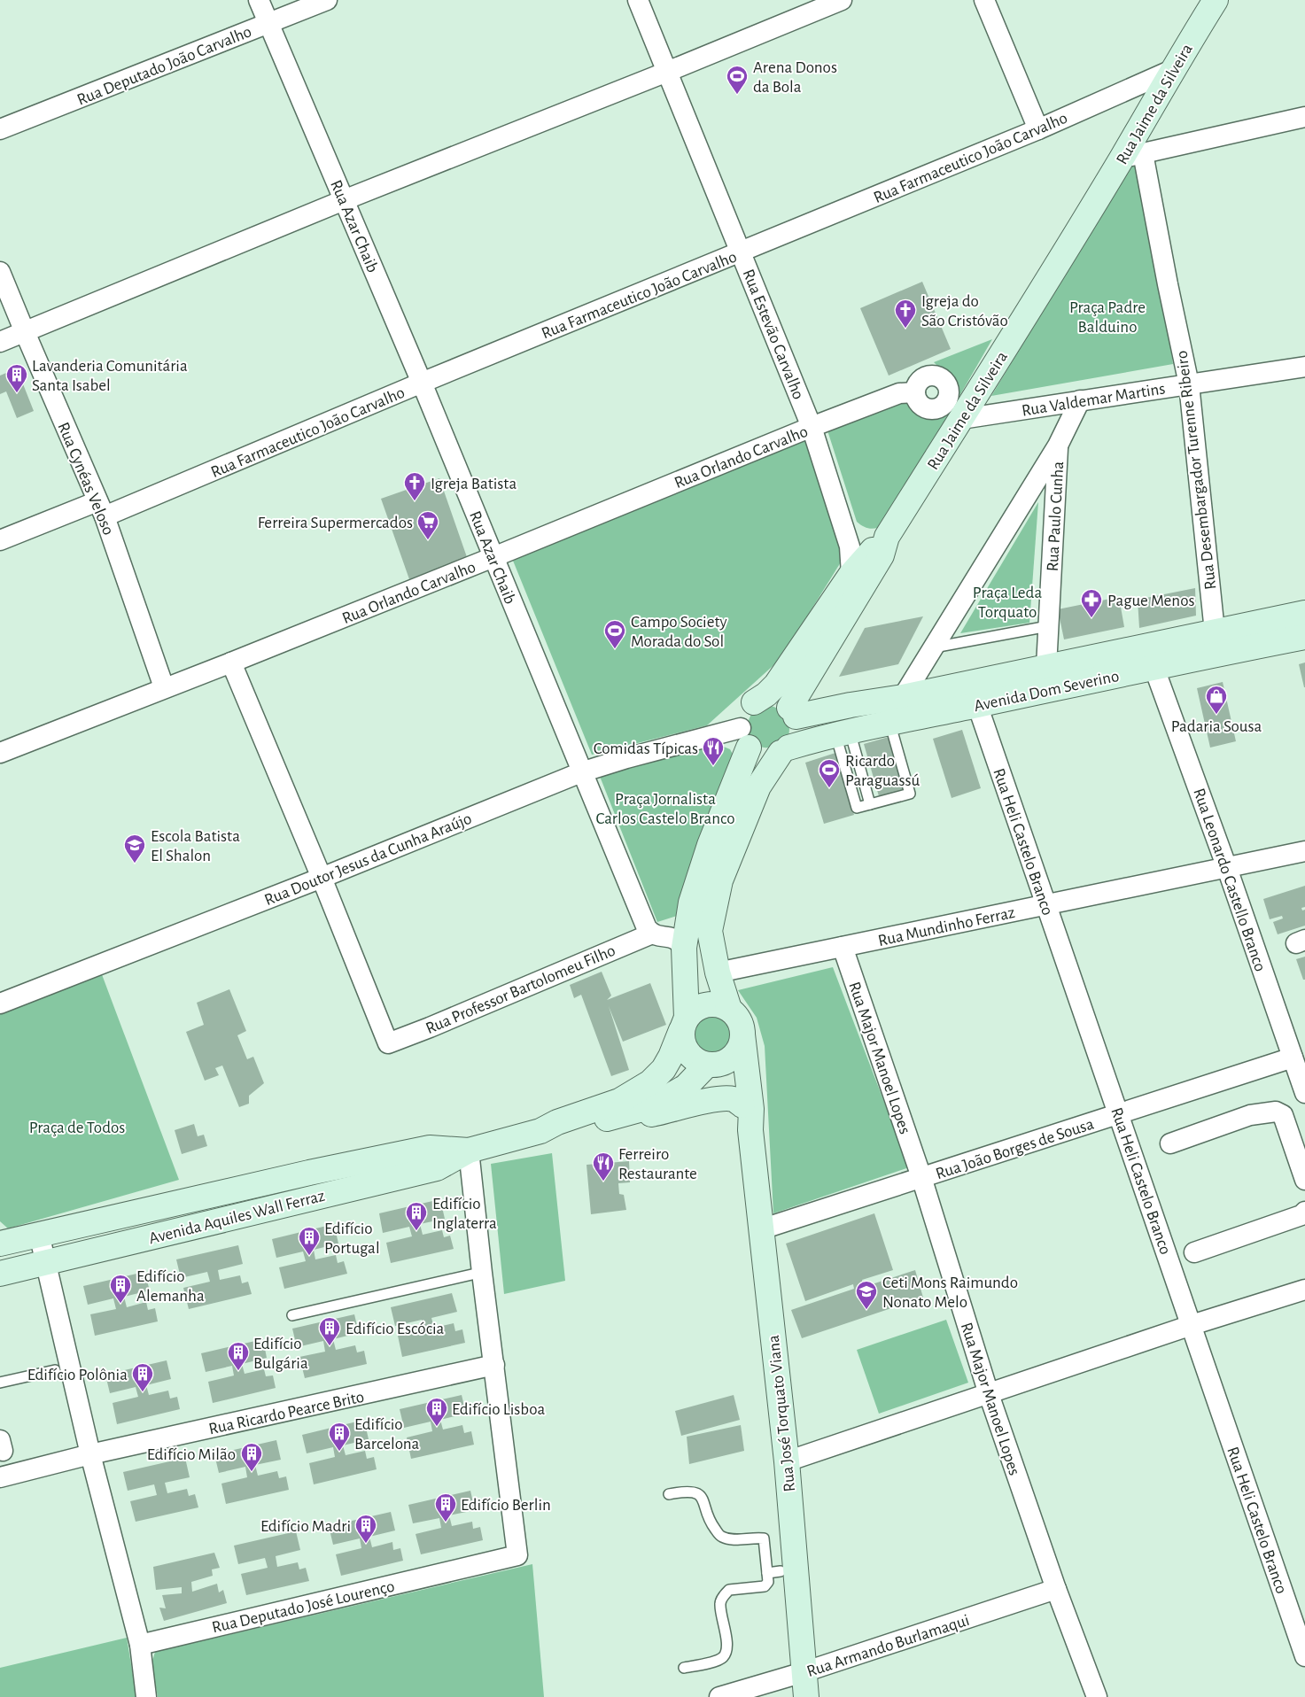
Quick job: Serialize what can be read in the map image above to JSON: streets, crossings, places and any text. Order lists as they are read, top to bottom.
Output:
{
  "streets": {
    "main road": [
      "Rua Jaime da Silveira",
      "Avenida Dom Severino",
      "Avenida Aquiles Wall Ferraz",
      "Rua José Torquato Viana"
    ],
    "street": [
      "Rua Deputado João Carvalho",
      "Rua Farmaceutico João Carvalho",
      "Rua Azar Chaib",
      "Rua Estevão Carvalho",
      "Rua Valdemar Martins",
      "Rua Orlando Carvalho",
      "Rua Desembargador Turenne Ribeiro",
      "Rua Cynéas Veloso",
      "Rua Paulo Cunha",
      "Rua Heli Castelo Branco",
      "Rua Doutor Jesus da Cunha Araújo",
      "Rua Leonardo Castello Branco",
      "Rua Mundinho Ferraz",
      "Rua Professor Bartolomeu Filho",
      "Rua Major Manoel Lopes",
      "Rua João Borges de Sousa",
      "Rua Ricardo Pearce Brito",
      "Rua Deputado José Lourenço",
      "Rua Armando Burlamaqui"
    ]
  },
  "crossings": [
    ["Rua Deputado João Carvalho", "Rua Azar Chaib"],
    ["Rua Jaime da Silveira", "Rua Farmaceutico João Carvalho"],
    ["Rua Jaime da Silveira", "Rua Valdemar Martins"],
    ["Rua Jaime da Silveira", "Rua Desembargador Turenne Ribeiro"],
    ["Rua Jaime da Silveira", "Avenida Dom Severino"],
    ["Rua Jaime da Silveira", "Rua Doutor Jesus da Cunha Araújo"],
    ["Rua Farmaceutico João Carvalho", "Rua Azar Chaib"],
    ["Rua Farmaceutico João Carvalho", "Rua Estevão Carvalho"],
    ["Rua Farmaceutico João Carvalho", "Rua Cynéas Veloso"],
    ["Rua Azar Chaib", "Rua Orlando Carvalho"],
    ["Rua Azar Chaib", "Rua Doutor Jesus da Cunha Araújo"],
    ["Rua Azar Chaib", "Rua Professor Bartolomeu Filho"],
    ["Rua Estevão Carvalho", "Rua Orlando Carvalho"],
    ["Rua Valdemar Martins", "Rua Desembargador Turenne Ribeiro"],
    ["Rua Orlando Carvalho", "Rua Cynéas Veloso"],
    ["Rua Desembargador Turenne Ribeiro", "Avenida Dom Severino"],
    ["Rua Paulo Cunha", "Avenida Dom Severino"],
    ["Avenida Dom Severino", "Rua Heli Castelo Branco"],
    ["Avenida Dom Severino", "Rua Doutor Jesus da Cunha Araújo"],
    ["Avenida Dom Severino", "Rua Leonardo Castello Branco"],
    ["Rua Heli Castelo Branco", "Rua Mundinho Ferraz"],
    ["Rua Heli Castelo Branco", "Rua João Borges de Sousa"],
    ["Rua Doutor Jesus da Cunha Araújo", "Rua Professor Bartolomeu Filho"],
    ["Rua Leonardo Castello Branco", "Rua Mundinho Ferraz"],
    ["Rua Leonardo Castello Branco", "Rua João Borges de Sousa"],
    ["Rua Mundinho Ferraz", "Rua Major Manoel Lopes"],
    ["Rua Major Manoel Lopes", "Rua João Borges de Sousa"],
    ["Rua Major Manoel Lopes", "Rua Armando Burlamaqui"],
    ["Rua João Borges de Sousa", "Rua José Torquato Viana"],
    ["Avenida Aquiles Wall Ferraz", "Rua José Torquato Viana"],
    ["Rua Ricardo Pearce Brito", "Rua Deputado José Lourenço"],
    ["Rua José Torquato Viana", "Rua Armando Burlamaqui"]
  ],
  "parks": [
    "Praça Padre Balduino",
    "Praça Leda Torquato",
    "Praça Jornalista Carlos Castelo Branco",
    "Praça de Todos"
  ],
  "places": {
    "sports": ["Arena Donos da Bola", "Campo Society Morada do Sol", "Ricardo Paraguassú"],
    "church": ["Igreja do São Cristóvão", "Igreja Batista"],
    "building": [
      "Lavanderia Comunitária Santa Isabel",
      "Edifício Inglaterra",
      "Edifício Portugal",
      "Edifício Alemanha",
      "Edifício Escócia",
      "Edifício Bulgária",
      "Edifício Polônia",
      "Edifício Lisboa",
      "Edifício Barcelona",
      "Edifício Milão",
      "Edifício Berlin",
      "Edifício Madri"
    ],
    "supermarket": ["Ferreira Supermercados"],
    "pharmacy": ["Pague Menos"],
    "shop": ["Padaria Sousa"],
    "restaurant": ["Comidas Típicas", "Ferreiro Restaurante"],
    "school or university": ["Escola Batista El Shalon", "Ceti Mons Raimundo Nonato Melo"]
  }
}
